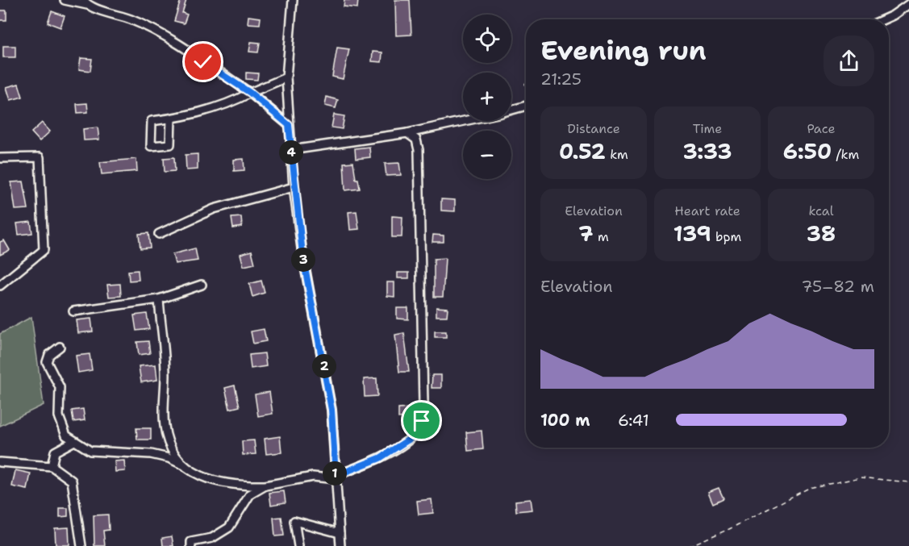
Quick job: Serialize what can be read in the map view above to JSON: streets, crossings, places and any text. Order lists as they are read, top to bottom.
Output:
{
  "page": {
    "map_buttons": ["+", "−"],
    "heading": ["Evening run", "21:25"],
    "stats": [
      ["Distance", "0.52 km"],
      ["Time", "3:33"],
      ["Pace", "6:50 /km"],
      ["Elevation", "7 m"],
      ["Heart rate", "139 bpm"],
      ["kcal", "38"]
    ],
    "pins": [
      "4",
      "3",
      "2",
      "1"
    ],
    "chart": ["Elevation", "75–82 m"],
    "list": [
      {
        "name": "100 m",
        "note": "6:41"
      }
    ]
  }
}
